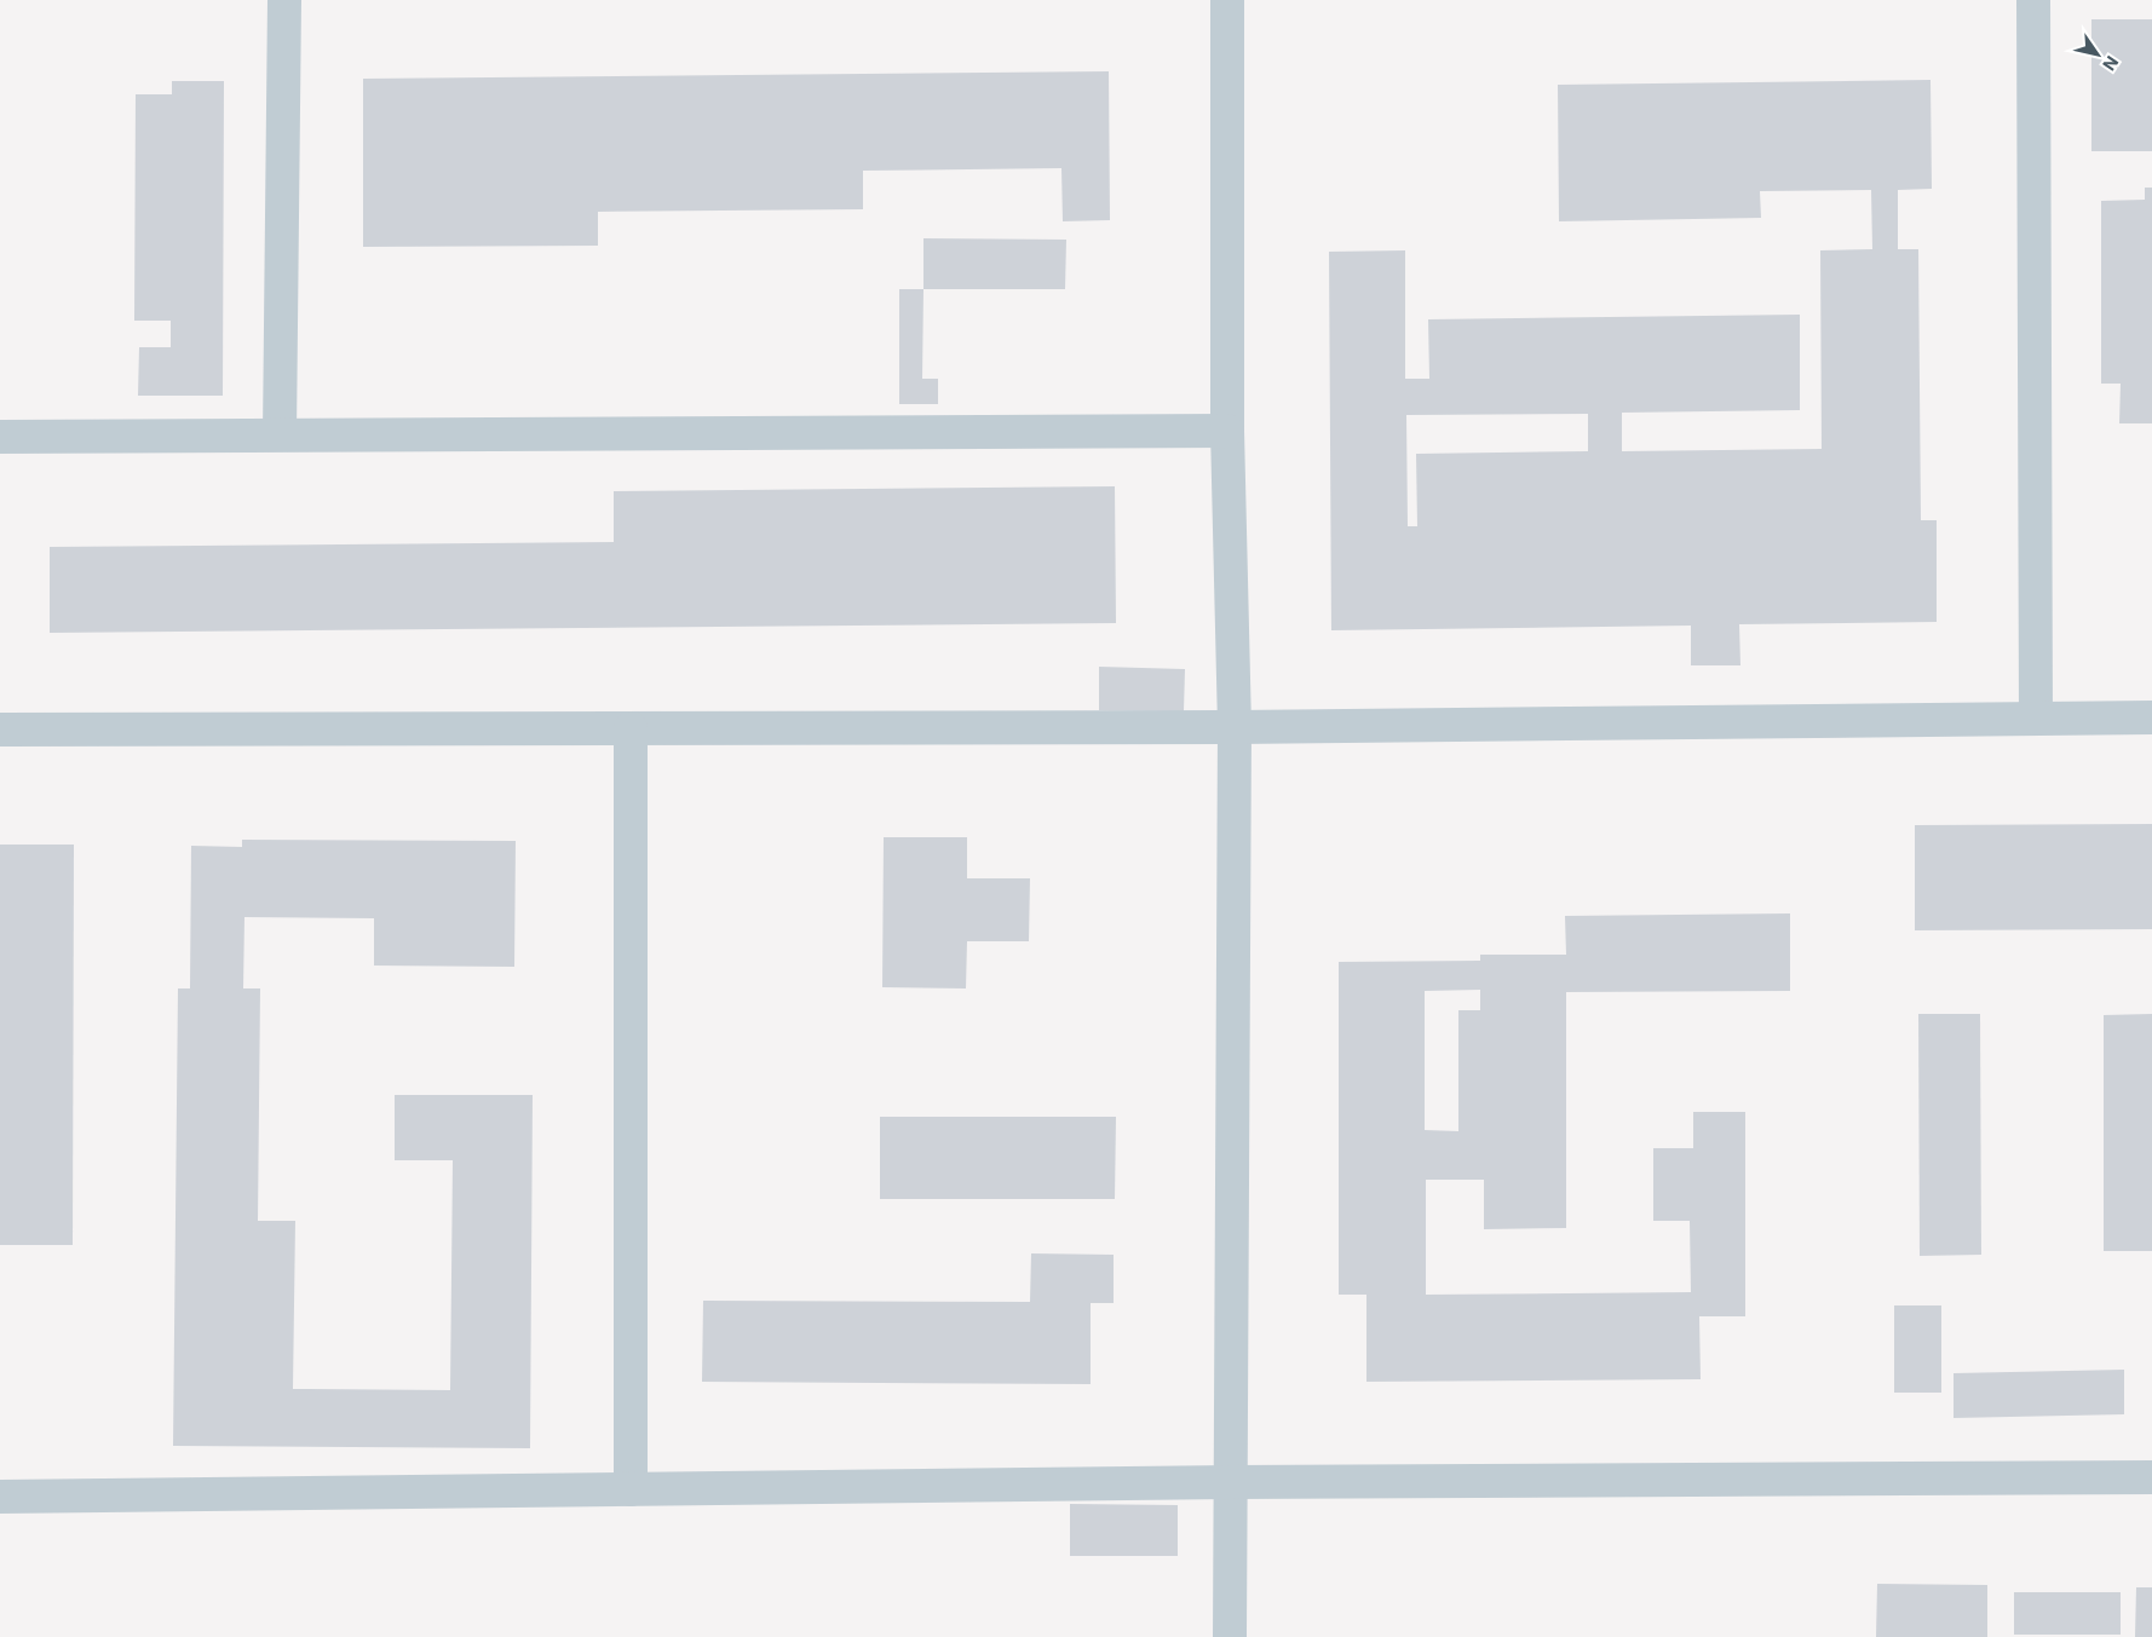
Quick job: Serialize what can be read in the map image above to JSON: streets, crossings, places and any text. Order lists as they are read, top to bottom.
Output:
{
  "north": "bottom right"
}
